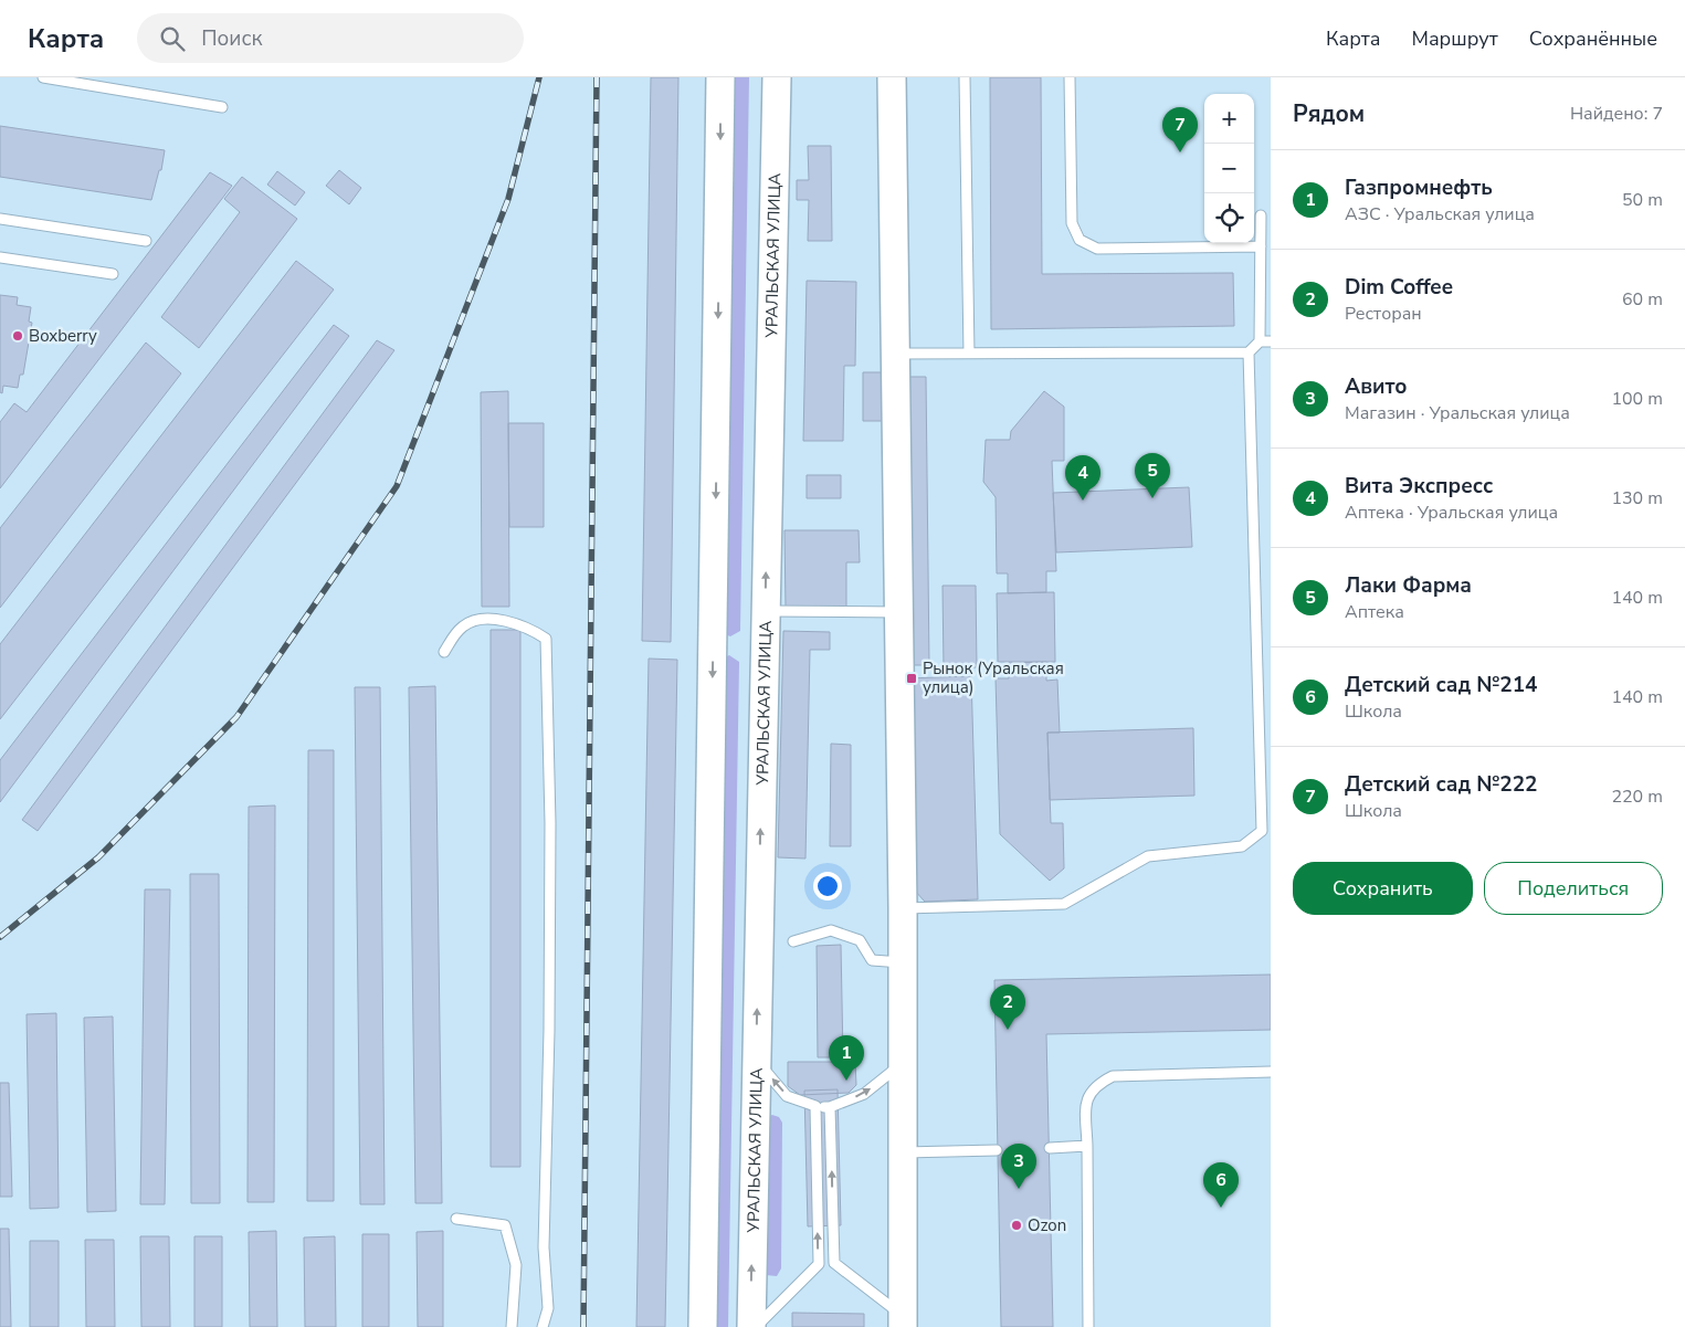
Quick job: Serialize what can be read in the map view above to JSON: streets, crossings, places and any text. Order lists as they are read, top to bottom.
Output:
{
  "streets": {
    "main road": ["УРАЛЬСКАЯ УЛИЦА"]
  },
  "places": {
    "other": ["Boxberry", "Ozon"],
    "transit": ["Рынок (Уральская улица)"]
  },
  "page": {
    "header": "Карта",
    "search": "Поиск",
    "nav": ["Карта", "Маршрут", "Сохранённые"],
    "heading": ["Рядом", "Найдено: 7"],
    "map_buttons": ["+", "−"],
    "pins": [
      "7",
      "5",
      "4",
      "2",
      "1",
      "3",
      "6"
    ],
    "list": [
      {
        "mark": "1",
        "name": "Газпромнефть",
        "note": "АЗС · Уральская улица",
        "value": "50 m"
      },
      {
        "mark": "2",
        "name": "Dim Coffee",
        "note": "Ресторан",
        "value": "60 m"
      },
      {
        "mark": "3",
        "name": "Авито",
        "note": "Магазин · Уральская улица",
        "value": "100 m"
      },
      {
        "mark": "4",
        "name": "Вита Экспресс",
        "note": "Аптека · Уральская улица",
        "value": "130 m"
      },
      {
        "mark": "5",
        "name": "Лаки Фарма",
        "note": "Аптека",
        "value": "140 m"
      },
      {
        "mark": "6",
        "name": "Детский сад №214",
        "note": "Школа",
        "value": "140 m"
      },
      {
        "mark": "7",
        "name": "Детский сад №222",
        "note": "Школа",
        "value": "220 m"
      }
    ],
    "buttons": ["Сохранить", "Поделиться"]
  }
}
